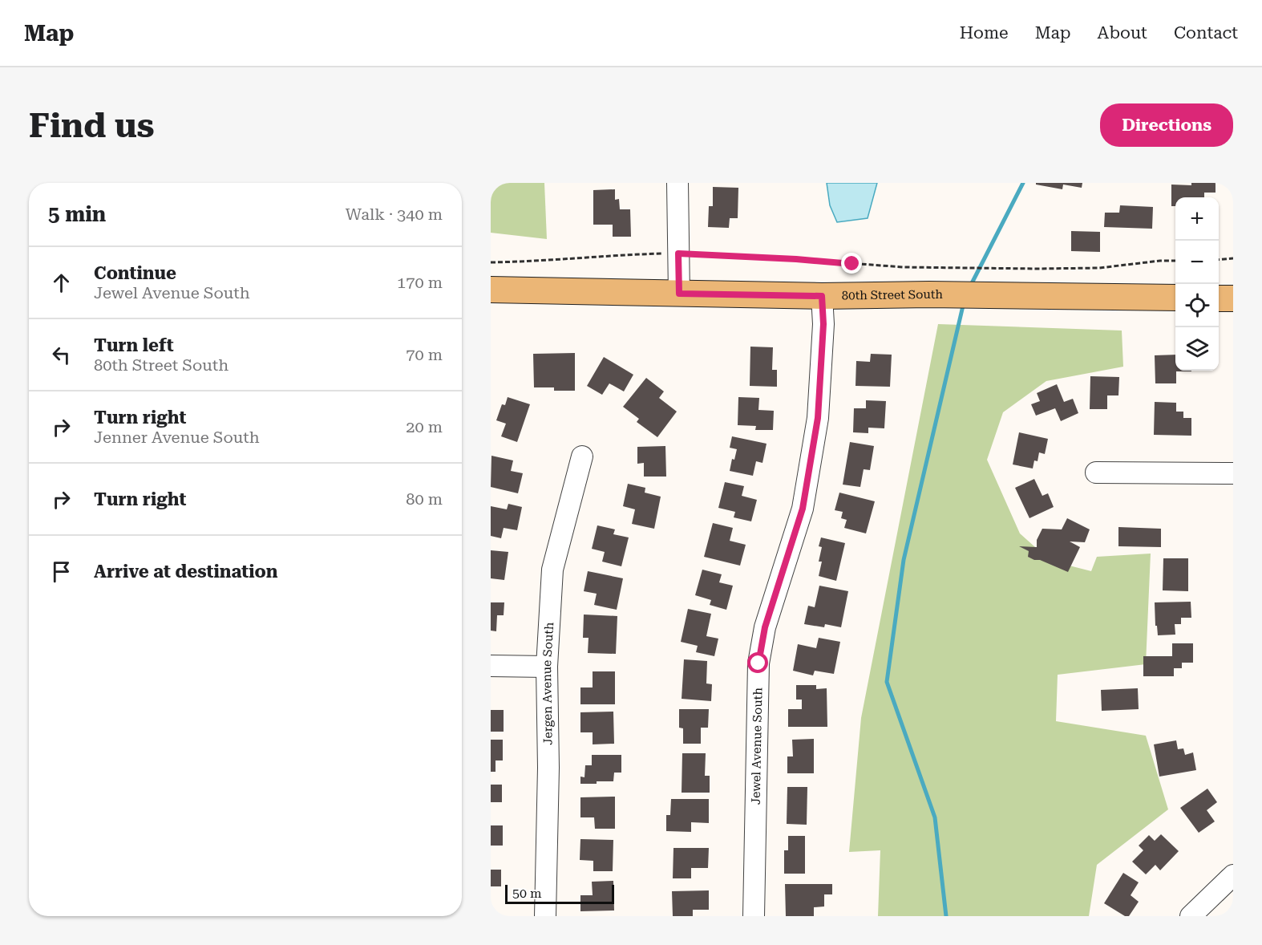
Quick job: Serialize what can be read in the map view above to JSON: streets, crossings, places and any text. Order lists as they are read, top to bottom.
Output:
{
  "streets": {
    "main road": ["80th Street South"],
    "street": ["Jergen Avenue South", "Jewel Avenue South"]
  },
  "crossings": [
    ["80th Street South", "Jewel Avenue South"]
  ],
  "scale_bar": "50 m",
  "page": {
    "header": "Map",
    "nav": [
      "Home",
      "Map",
      "About",
      "Contact"
    ],
    "buttons": "Directions",
    "title": "Find us",
    "heading": ["5 min", "Walk · 340 m"],
    "map_buttons": ["+", "−"],
    "list": [
      ["Continue", "Jewel Avenue South", "170 m"],
      ["Turn left", "80th Street South", "70 m"],
      ["Turn right", "Jenner Avenue South", "20 m"],
      ["Turn right", "80 m"],
      "Arrive at destination"
    ],
    "scale": "50 m"
  }
}
